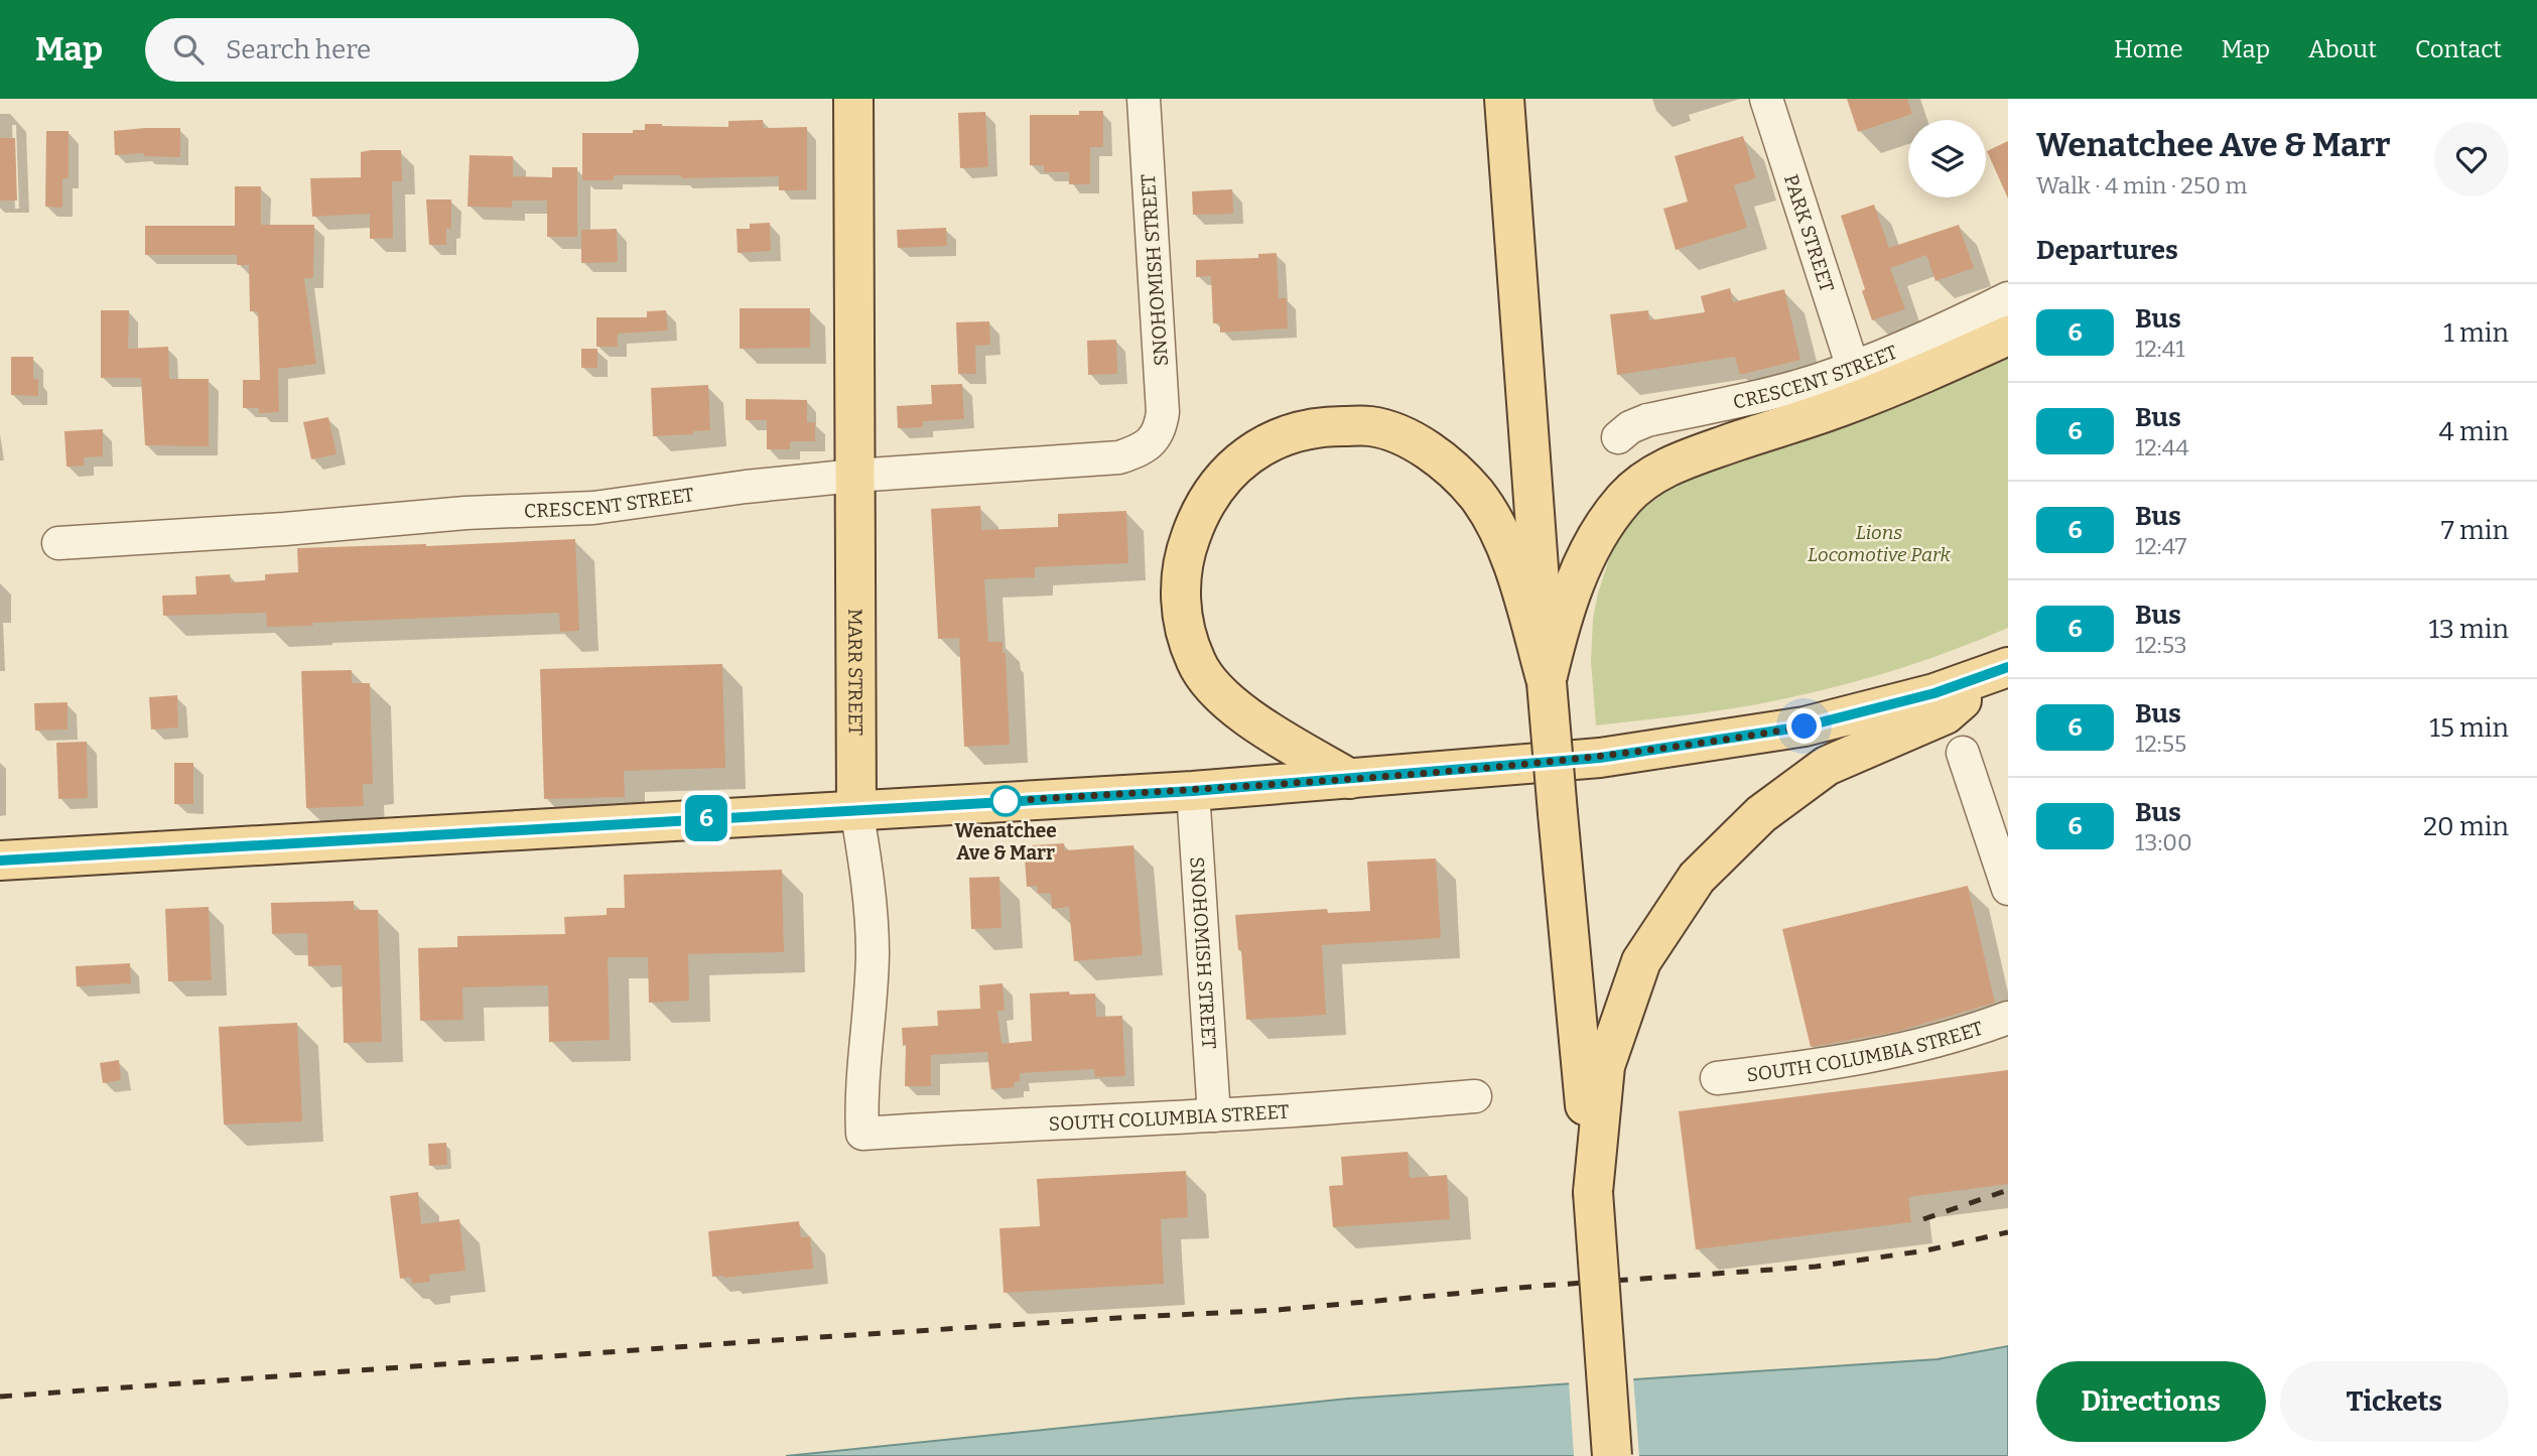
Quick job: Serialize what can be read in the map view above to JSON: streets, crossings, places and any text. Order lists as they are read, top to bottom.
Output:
{
  "streets": {
    "main road": ["MARR STREET"],
    "street": [
      "PARK STREET",
      "SNOHOMISH STREET",
      "CRESCENT STREET",
      "SOUTH COLUMBIA STREET"
    ]
  },
  "crossings": [
    ["PARK STREET", "CRESCENT STREET"],
    ["SNOHOMISH STREET", "CRESCENT STREET"],
    ["SNOHOMISH STREET", "SOUTH COLUMBIA STREET"],
    ["CRESCENT STREET", "MARR STREET"],
    ["MARR STREET", "SOUTH COLUMBIA STREET"]
  ],
  "parks": ["Lions Locomotive Park"],
  "places": ["Wenatchee Ave & Marr"],
  "lines": ["bus line 6"],
  "page": {
    "header": "Map",
    "search": "Search here",
    "nav": [
      "Home",
      "Map",
      "About",
      "Contact"
    ],
    "on_map": "6",
    "heading": [
      ["Wenatchee Ave & Marr", "Walk · 4 min · 250 m"],
      "Departures"
    ],
    "list": [
      {
        "mark": "6",
        "name": "Bus",
        "note": "12:41",
        "value": "1 min"
      },
      {
        "mark": "6",
        "name": "Bus",
        "note": "12:44",
        "value": "4 min"
      },
      {
        "mark": "6",
        "name": "Bus",
        "note": "12:47",
        "value": "7 min"
      },
      {
        "mark": "6",
        "name": "Bus",
        "note": "12:53",
        "value": "13 min"
      },
      {
        "mark": "6",
        "name": "Bus",
        "note": "12:55",
        "value": "15 min"
      },
      {
        "mark": "6",
        "name": "Bus",
        "note": "13:00",
        "value": "20 min"
      }
    ],
    "buttons": ["Directions", "Tickets"]
  }
}
